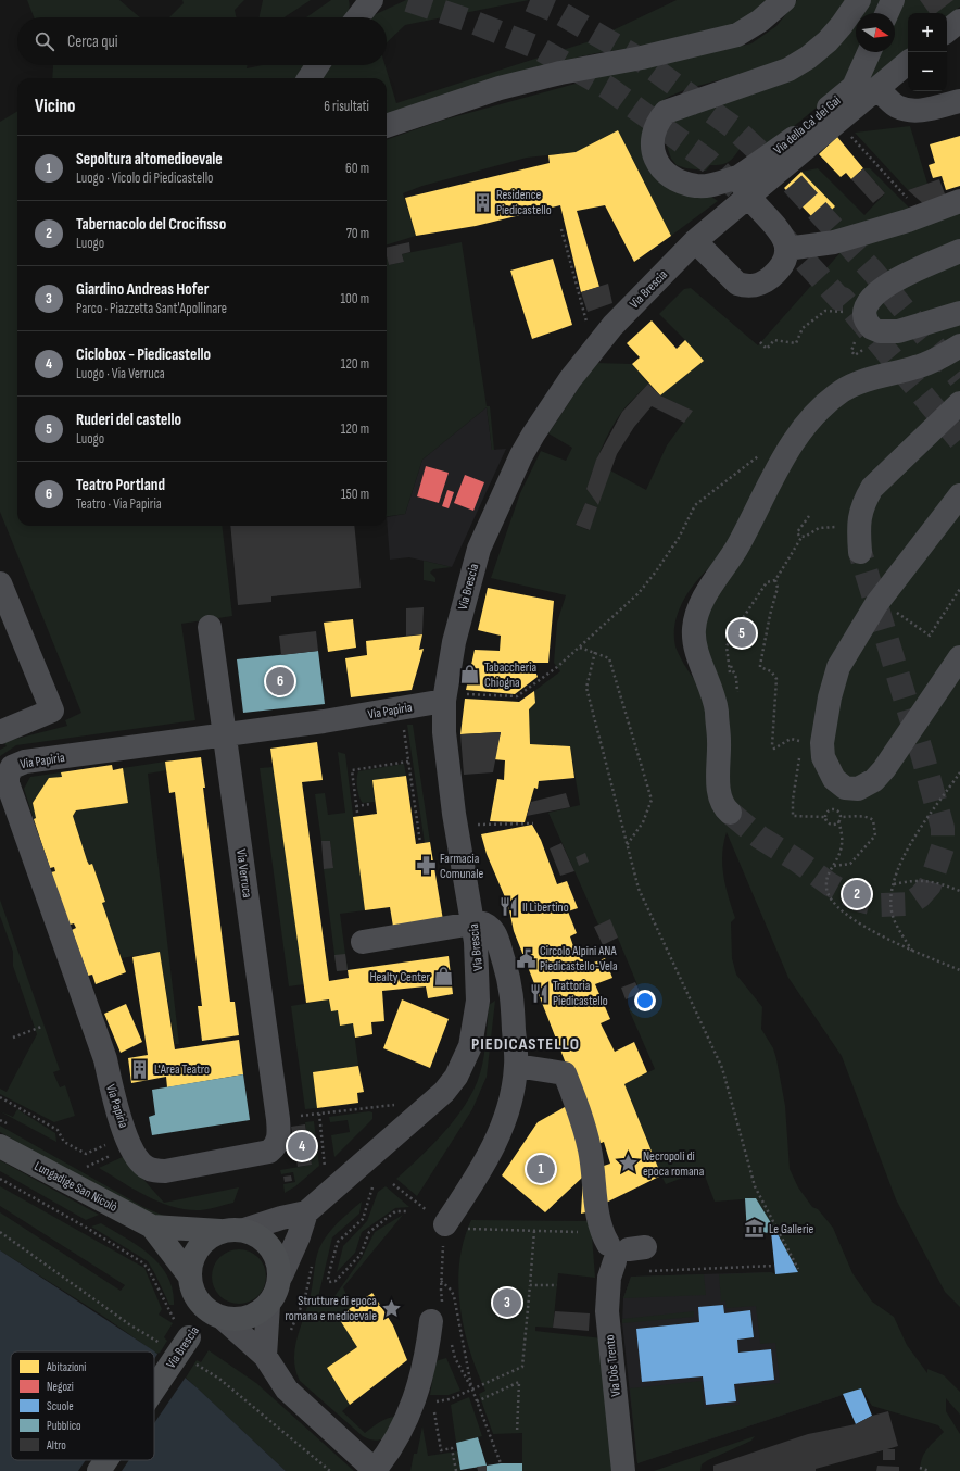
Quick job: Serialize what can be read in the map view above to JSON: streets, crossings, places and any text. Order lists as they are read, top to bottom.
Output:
{
  "streets": {
    "main road": ["Via Brescia", "Lungadige San Nicolò"],
    "street": [
      "Via della Ca' dei Gai",
      "Via Papiria",
      "Via Verruca",
      "Via Dòs Trento"
    ]
  },
  "crossings": [
    ["Via della Ca' dei Gai", "Via Brescia"],
    ["Via Brescia", "Via Papiria"],
    ["Via Brescia", "Lungadige San Nicolò"],
    ["Via Papiria", "Via Verruca"]
  ],
  "districts": ["PIEDICASTELLO"],
  "places": {
    "building": ["Residence Piedicastello", "L'Area Teatro"],
    "shop": ["Tabaccheria Chiogna", "Healty Center"],
    "pharmacy": ["Farmacia Comunale"],
    "restaurant": ["Il Libertino", "Trattoria Piedicastello"],
    "public building": ["Circolo Alpini ANA Piedicastello-Vela"],
    "place": ["Necropoli di epoca romana", "Strutture di epoca romana e medioevale"],
    "museum": ["Le Gallerie"]
  },
  "legend": [
    "Abitazioni",
    "Negozi",
    "Scuole",
    "Pubblico",
    "Altro"
  ],
  "north": "right",
  "page": {
    "map_buttons": ["+", "−"],
    "search": "Cerca qui",
    "heading": ["Vicino", "6 risultati"],
    "list": [
      {
        "mark": "1",
        "name": "Sepoltura altomedioevale",
        "note": "Luogo · Vicolo di Piedicastello",
        "value": "60 m"
      },
      {
        "mark": "2",
        "name": "Tabernacolo del Crocifisso",
        "note": "Luogo",
        "value": "70 m"
      },
      {
        "mark": "3",
        "name": "Giardino Andreas Hofer",
        "note": "Parco · Piazzetta Sant'Apollinare",
        "value": "100 m"
      },
      {
        "mark": "4",
        "name": "Ciclobox - Piedicastello",
        "note": "Luogo · Via Verruca",
        "value": "120 m"
      },
      {
        "mark": "5",
        "name": "Ruderi del castello",
        "note": "Luogo",
        "value": "120 m"
      },
      {
        "mark": "6",
        "name": "Teatro Portland",
        "note": "Teatro · Via Papiria",
        "value": "150 m"
      }
    ],
    "pins": [
      "5",
      "6",
      "2",
      "4",
      "1",
      "3"
    ]
  }
}
